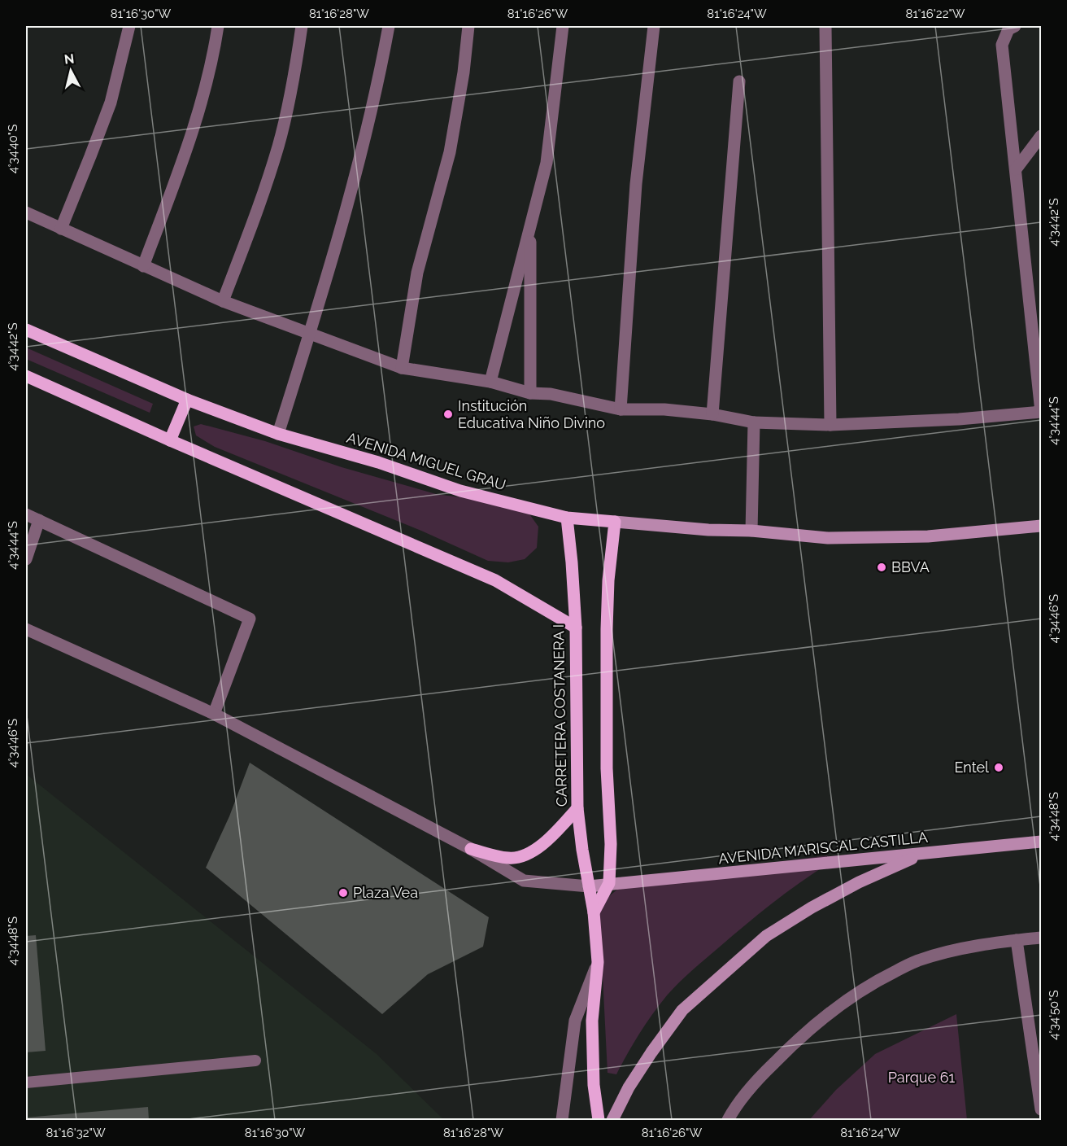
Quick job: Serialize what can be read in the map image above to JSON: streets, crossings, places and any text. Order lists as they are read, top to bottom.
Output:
{
  "streets": {
    "main road": ["AVENIDA MIGUEL GRAU", "CARRETERA COSTANERA I", "AVENIDA MARISCAL CASTILLA"]
  },
  "crossings": [
    ["AVENIDA MIGUEL GRAU", "CARRETERA COSTANERA I"],
    ["CARRETERA COSTANERA I", "AVENIDA MARISCAL CASTILLA"]
  ],
  "parks": ["Parque 61"],
  "places": [
    "Institución Educativa Niño Divino",
    "BBVA",
    "Entel",
    "Plaza Vea"
  ],
  "north": "top",
  "coordinates": [
    "81°16'30\"W",
    "81°16'28\"W",
    "81°16'26\"W",
    "81°16'24\"W",
    "81°16'22\"W",
    "4°34'40\"S",
    "4°34'42\"S",
    "4°34'44\"S",
    "4°34'46\"S",
    "4°34'48\"S",
    "4°34'50\"S",
    "81°16'32\"W"
  ]
}
